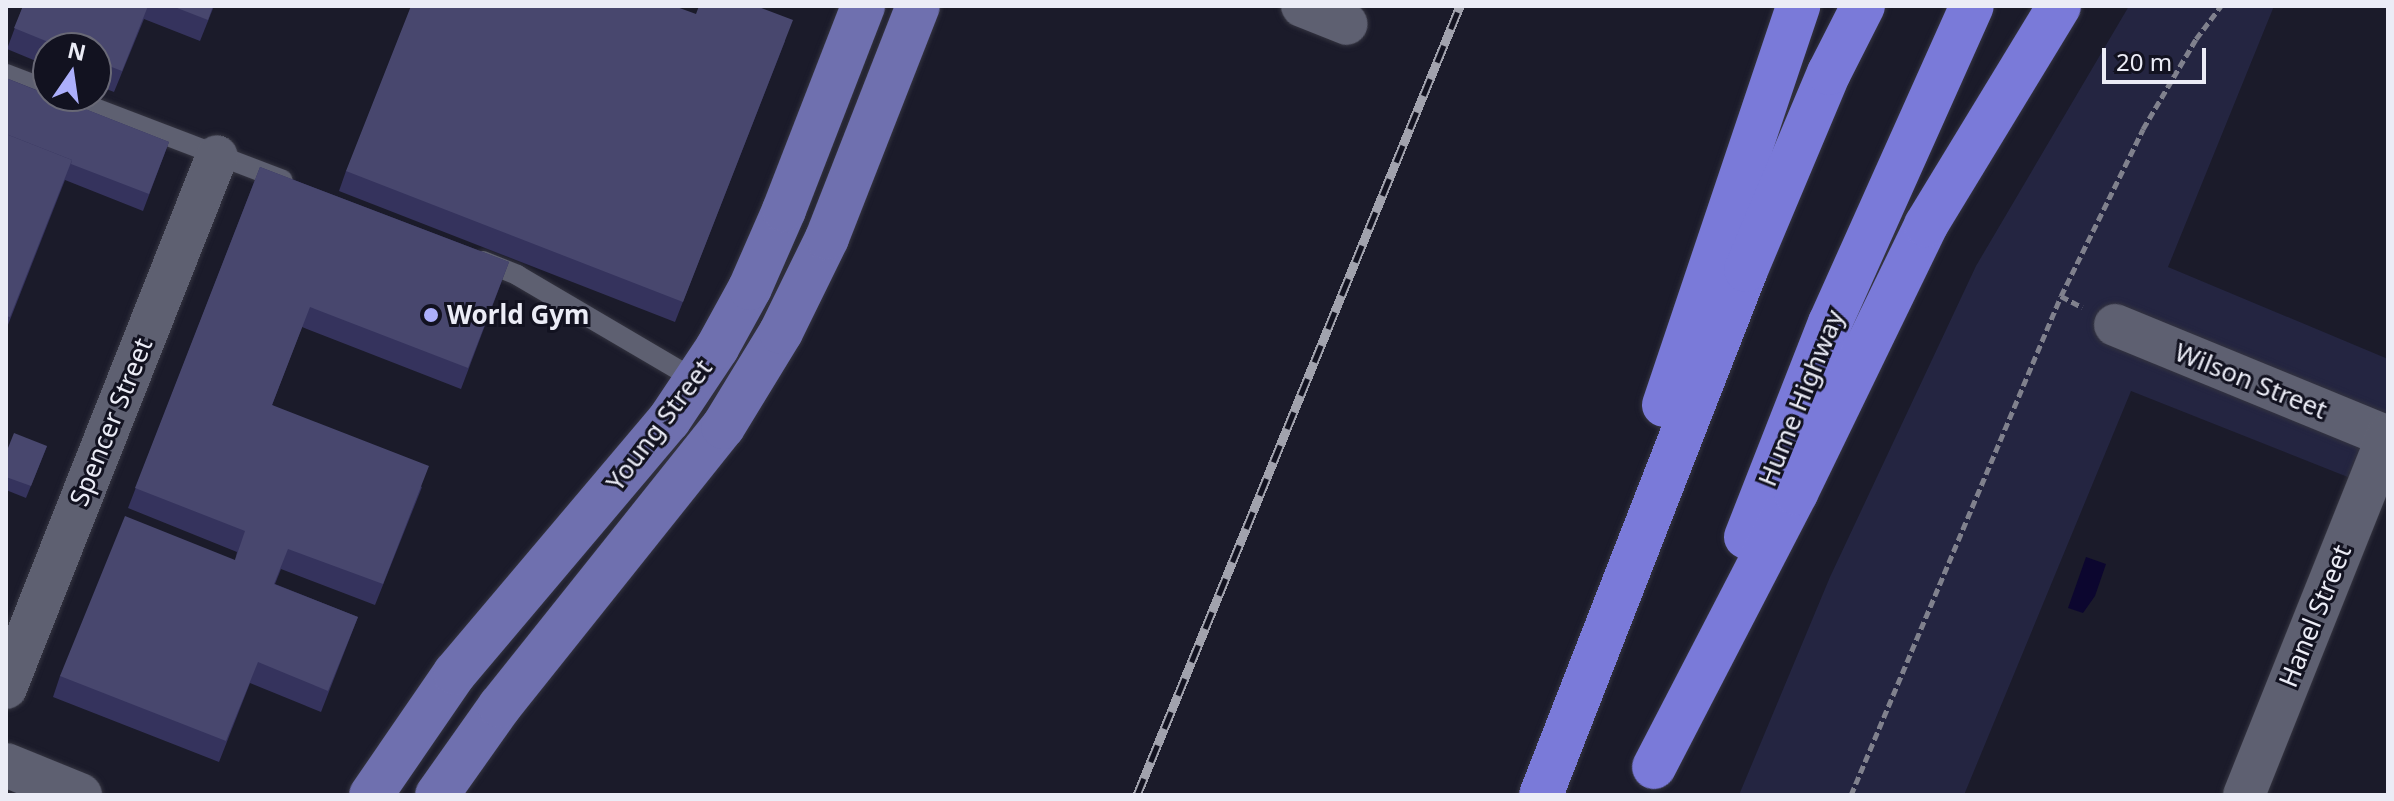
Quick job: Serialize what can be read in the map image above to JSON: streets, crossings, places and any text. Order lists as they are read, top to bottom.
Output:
{
  "streets": {
    "highway": ["Hume Highway"],
    "main road": ["Young Street"],
    "street": ["Wilson Street", "Spencer Street", "Hanel Street"]
  },
  "crossings": [
    ["Wilson Street", "Hanel Street"]
  ],
  "places": ["World Gym"],
  "scale_bar": "20 m",
  "north": "top"
}
